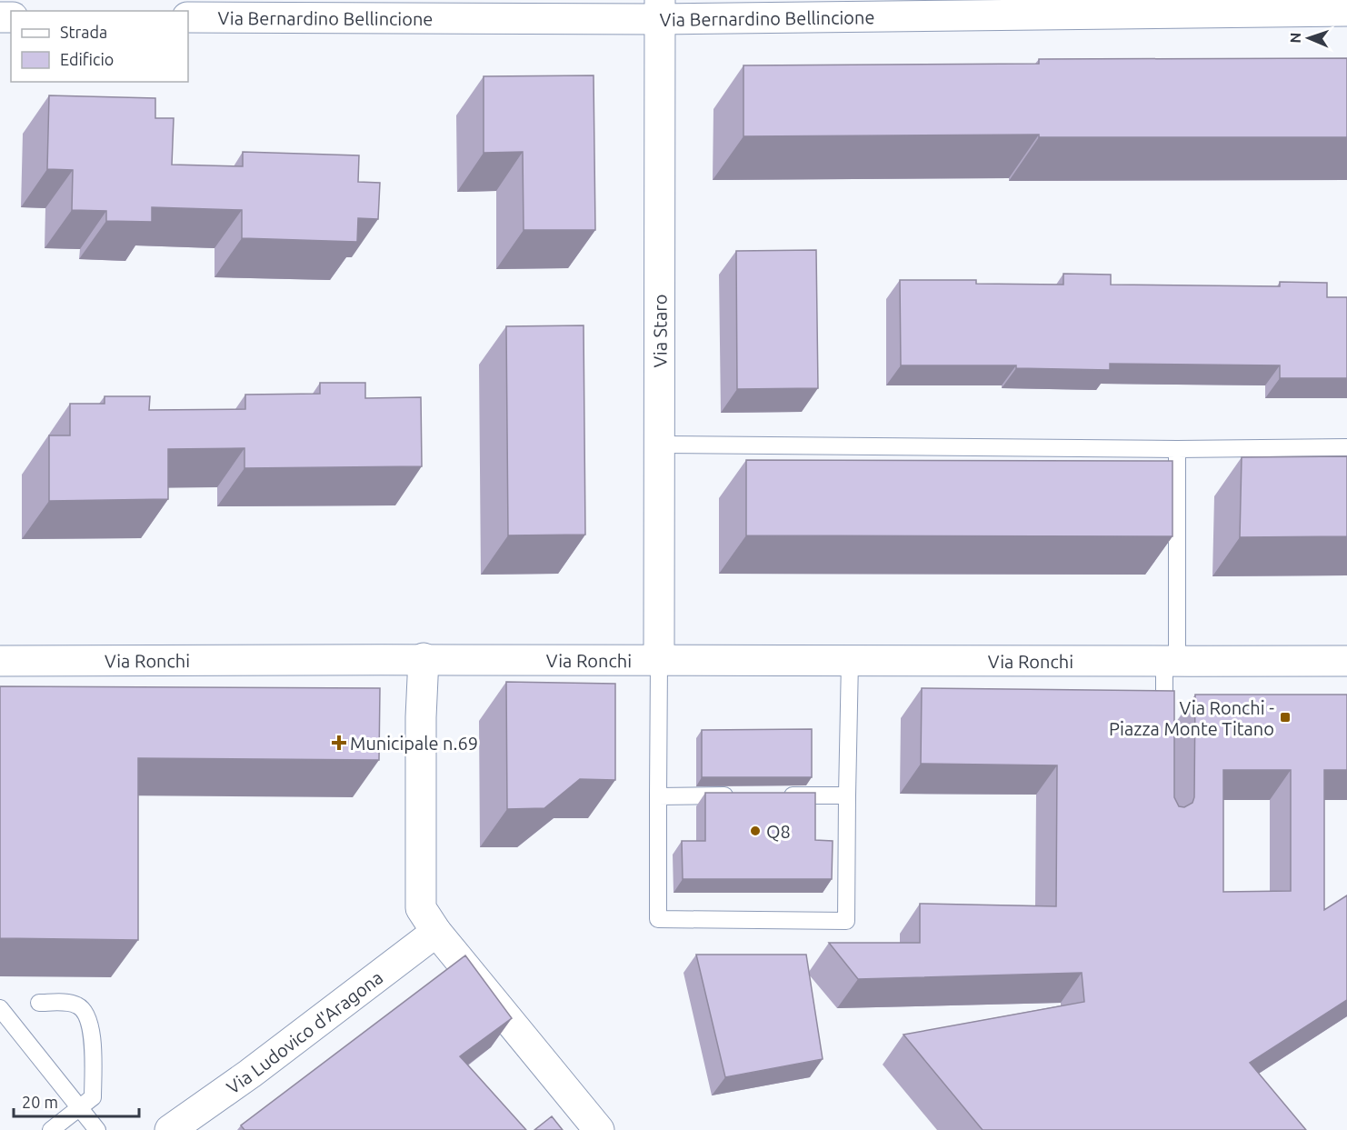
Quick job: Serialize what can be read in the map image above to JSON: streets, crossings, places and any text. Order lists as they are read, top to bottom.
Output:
{
  "streets": {
    "street": [
      "Via Bernardino Bellincione",
      "Via Staro",
      "Via Ronchi",
      "Via Ludovico d'Aragona"
    ]
  },
  "crossings": [
    ["Via Bernardino Bellincione", "Via Staro"],
    ["Via Staro", "Via Ronchi"]
  ],
  "places": {
    "transit": ["Via Ronchi - Piazza Monte Titano"],
    "health": ["Municipale n.69"],
    "other": ["Q8"]
  },
  "legend": ["Strada", "Edificio"],
  "scale_bar": "20 m",
  "north": "left"
}
